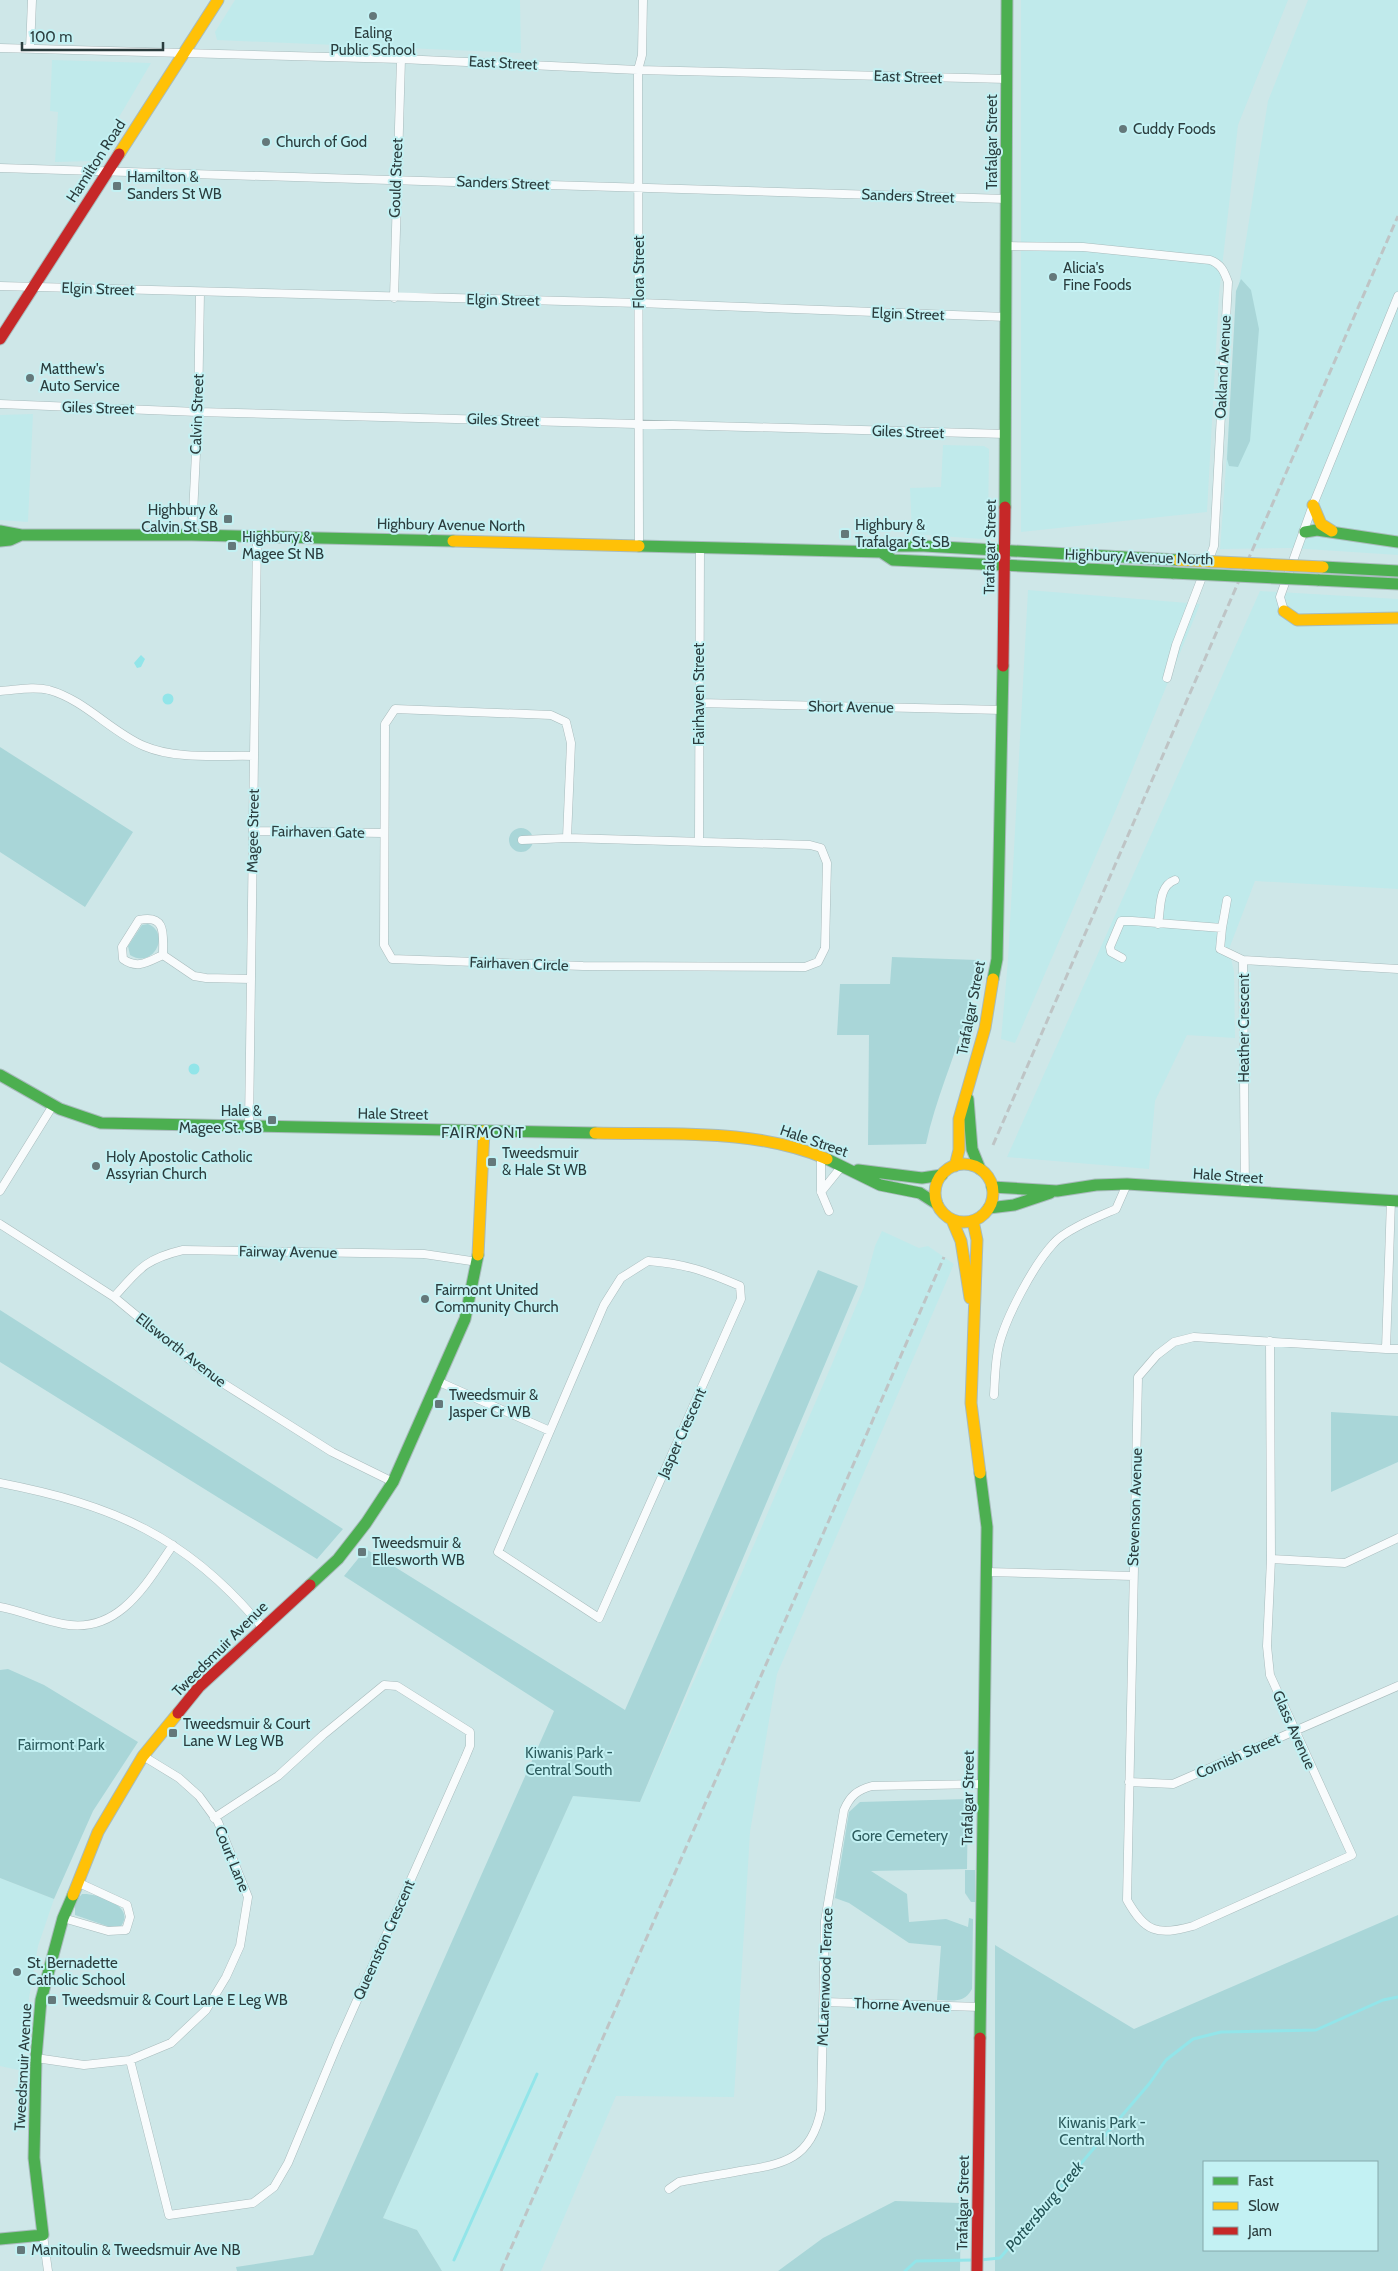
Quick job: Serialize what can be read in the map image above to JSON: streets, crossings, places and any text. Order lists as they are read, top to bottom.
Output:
{
  "streets": {
    "main road": [
      "Trafalgar Street",
      "Hamilton Road",
      "Highbury Avenue North",
      "Hale Street",
      "Tweedsmuir Avenue"
    ],
    "street": [
      "East Street",
      "Gould Street",
      "Sanders Street",
      "Flora Street",
      "Elgin Street",
      "Oakland Avenue",
      "Giles Street",
      "Calvin Street",
      "Fairhaven Street",
      "Short Avenue",
      "Magee Street",
      "Fairhaven Gate",
      "Fairhaven Circle",
      "Heather Crescent",
      "Fairway Avenue",
      "Ellsworth Avenue",
      "Jasper Crescent",
      "Stevenson Avenue",
      "Glass Avenue",
      "Cornish Street",
      "Court Lane",
      "Queenston Crescent",
      "McLarenwood Terrace",
      "Thorne Avenue"
    ]
  },
  "crossings": [
    ["East Street", "Trafalgar Street"],
    ["East Street", "Hamilton Road"],
    ["East Street", "Gould Street"],
    ["East Street", "Flora Street"],
    ["Trafalgar Street", "Sanders Street"],
    ["Trafalgar Street", "Elgin Street"],
    ["Trafalgar Street", "Oakland Avenue"],
    ["Trafalgar Street", "Giles Street"],
    ["Trafalgar Street", "Highbury Avenue North"],
    ["Trafalgar Street", "Short Avenue"],
    ["Trafalgar Street", "Hale Street"],
    ["Trafalgar Street", "Stevenson Avenue"],
    ["Trafalgar Street", "McLarenwood Terrace"],
    ["Trafalgar Street", "Thorne Avenue"],
    ["Hamilton Road", "Sanders Street"],
    ["Hamilton Road", "Elgin Street"],
    ["Gould Street", "Sanders Street"],
    ["Gould Street", "Elgin Street"],
    ["Sanders Street", "Flora Street"],
    ["Flora Street", "Elgin Street"],
    ["Flora Street", "Giles Street"],
    ["Flora Street", "Highbury Avenue North"],
    ["Elgin Street", "Calvin Street"],
    ["Giles Street", "Calvin Street"],
    ["Calvin Street", "Highbury Avenue North"],
    ["Highbury Avenue North", "Fairhaven Street"],
    ["Highbury Avenue North", "Magee Street"],
    ["Fairhaven Street", "Short Avenue"],
    ["Fairhaven Street", "Fairhaven Circle"],
    ["Magee Street", "Fairhaven Gate"],
    ["Magee Street", "Hale Street"],
    ["Fairhaven Gate", "Fairhaven Circle"],
    ["Heather Crescent", "Hale Street"],
    ["Hale Street", "Tweedsmuir Avenue"],
    ["Fairway Avenue", "Ellsworth Avenue"],
    ["Fairway Avenue", "Tweedsmuir Avenue"],
    ["Ellsworth Avenue", "Tweedsmuir Avenue"],
    ["Stevenson Avenue", "Glass Avenue"],
    ["Stevenson Avenue", "Cornish Street"],
    ["Tweedsmuir Avenue", "Court Lane"],
    ["Glass Avenue", "Cornish Street"],
    ["Court Lane", "Queenston Crescent"],
    ["McLarenwood Terrace", "Thorne Avenue"]
  ],
  "districts": ["FAIRMONT"],
  "water": ["Pottersburg Creek"],
  "parks": [
    "Fairmont Park",
    "Kiwanis Park - Central South",
    "Gore Cemetery",
    "Kiwanis Park - Central North"
  ],
  "places": {
    "other": [
      "Ealing Public School",
      "Cuddy Foods",
      "Church of God",
      "Alicia's Fine Foods",
      "Matthew's Auto Service",
      "Holy Apostolic Catholic Assyrian Church",
      "Fairmont United Community Church",
      "St. Bernadette Catholic School"
    ],
    "transit": [
      "Hamilton & Sanders St WB",
      "Highbury & Calvin St SB",
      "Highbury & Trafalgar St. SB",
      "Highbury & Magee St NB",
      "Hale & Magee St. SB",
      "Tweedsmuir & Hale St WB",
      "Tweedsmuir & Jasper Cr WB",
      "Tweedsmuir & Ellesworth WB",
      "Tweedsmuir & Court Lane W Leg WB",
      "Tweedsmuir & Court Lane E Leg WB",
      "Manitoulin & Tweedsmuir Ave NB"
    ]
  },
  "legend": ["Fast", "Slow", "Jam"],
  "scale_bar": "100 m"
}
